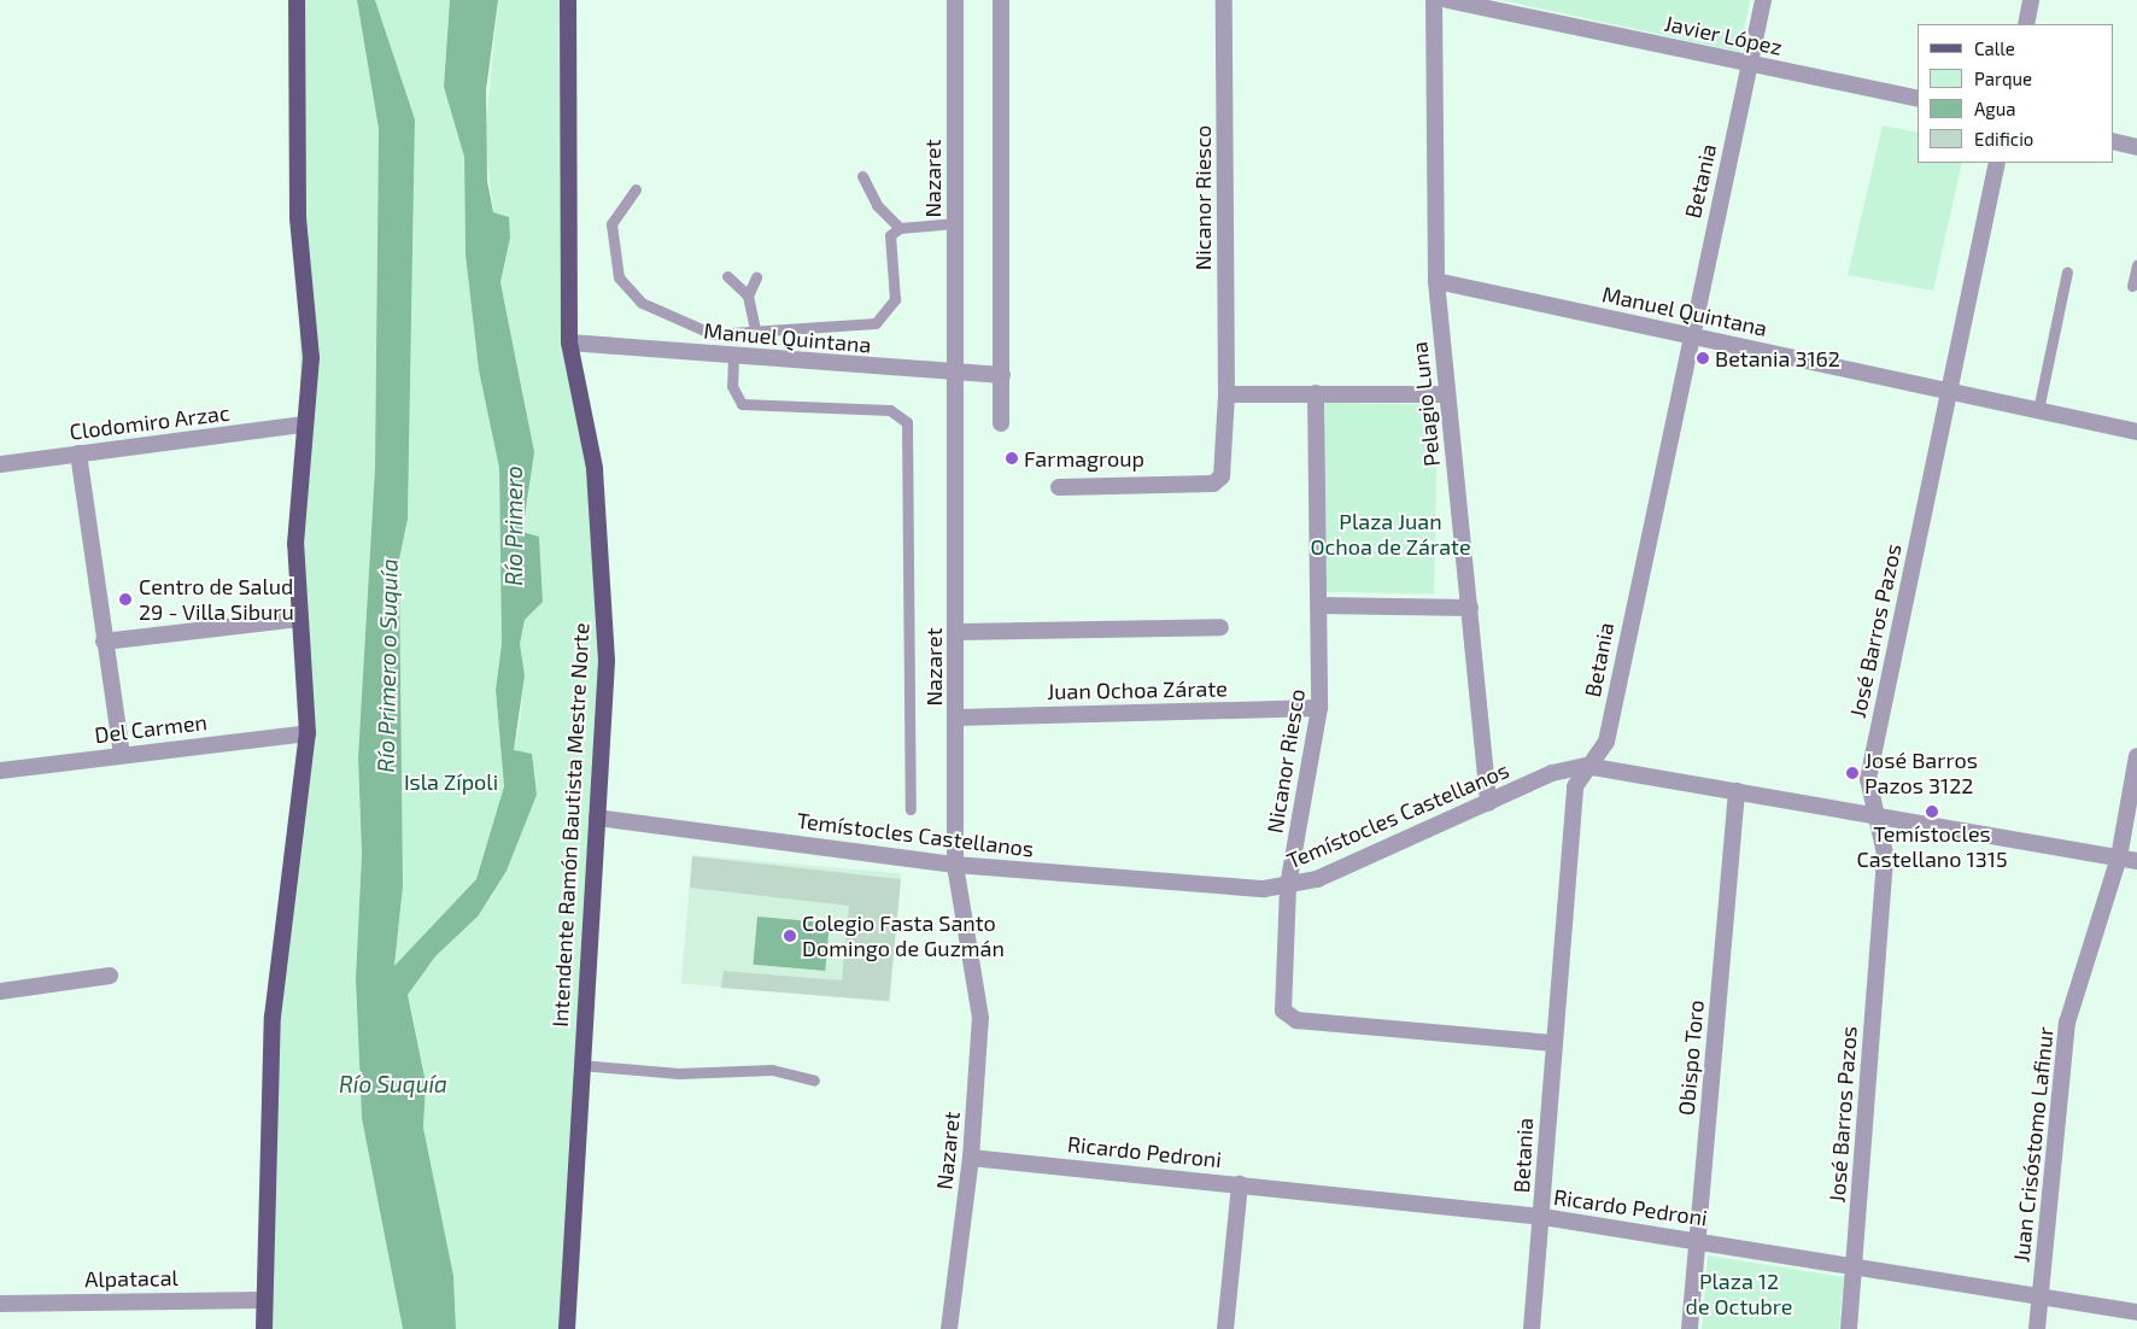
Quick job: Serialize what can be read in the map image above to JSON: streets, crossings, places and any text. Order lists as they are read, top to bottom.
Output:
{
  "streets": {
    "main road": ["Intendente Ramón Bautista Mestre Norte"],
    "street": [
      "Javier López",
      "Nazaret",
      "Betania",
      "Nicanor Riesco",
      "Manuel Quintana",
      "Pelagio Luna",
      "Clodomiro Arzac",
      "José Barros Pazos",
      "Juan Ochoa Zárate",
      "Del Carmen",
      "Temístocles Castellanos",
      "Obispo Toro",
      "Juan Crisóstomo Lafinur",
      "Ricardo Pedroni",
      "Alpatacal"
    ]
  },
  "crossings": [
    ["Javier López", "Betania"],
    ["Nazaret", "Manuel Quintana"],
    ["Nazaret", "Juan Ochoa Zárate"],
    ["Nazaret", "Temístocles Castellanos"],
    ["Nazaret", "Ricardo Pedroni"],
    ["Betania", "Nicanor Riesco"],
    ["Betania", "Manuel Quintana"],
    ["Betania", "Temístocles Castellanos"],
    ["Betania", "Ricardo Pedroni"],
    ["Nicanor Riesco", "Juan Ochoa Zárate"],
    ["Nicanor Riesco", "Temístocles Castellanos"],
    ["Manuel Quintana", "Pelagio Luna"],
    ["Manuel Quintana", "José Barros Pazos"],
    ["Manuel Quintana", "Intendente Ramón Bautista Mestre Norte"],
    ["Pelagio Luna", "Temístocles Castellanos"],
    ["José Barros Pazos", "Temístocles Castellanos"],
    ["José Barros Pazos", "Ricardo Pedroni"],
    ["Temístocles Castellanos", "Intendente Ramón Bautista Mestre Norte"],
    ["Temístocles Castellanos", "Obispo Toro"],
    ["Temístocles Castellanos", "Juan Crisóstomo Lafinur"],
    ["Obispo Toro", "Ricardo Pedroni"],
    ["Juan Crisóstomo Lafinur", "Ricardo Pedroni"]
  ],
  "water": ["Río Primero", "Río Primero o Suquía", "Río Suquía"],
  "parks": ["Plaza Juan Ochoa de Zárate", "Isla Zípoli", "Plaza 12 de Octubre"],
  "places": [
    "Betania 3162",
    "Farmagroup",
    "Centro de Salud 29 - Villa Siburu",
    "José Barros Pazos 3122",
    "Temístocles Castellano 1315",
    "Colegio Fasta Santo Domingo de Guzmán"
  ],
  "legend": [
    "Calle",
    "Parque",
    "Agua",
    "Edificio"
  ]
}
